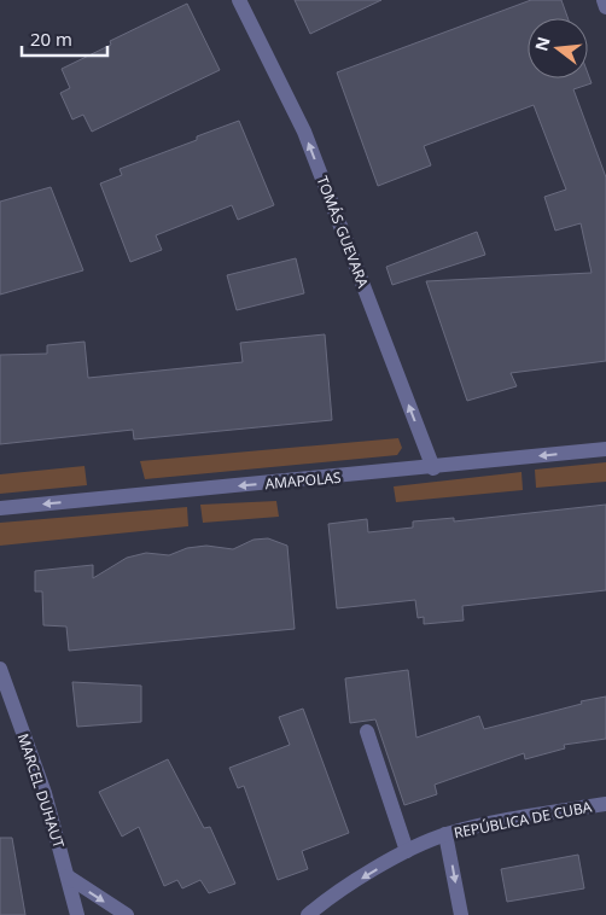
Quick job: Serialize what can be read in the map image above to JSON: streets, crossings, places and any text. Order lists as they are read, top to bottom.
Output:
{
  "streets": {
    "street": [
      "TOMÁS GUEVARA",
      "AMAPOLAS",
      "MARCEL DUHAUT",
      "REPÚBLICA DE CUBA"
    ]
  },
  "crossings": [
    ["TOMÁS GUEVARA", "AMAPOLAS"]
  ],
  "one_way": ["TOMÁS GUEVARA", "AMAPOLAS", "REPÚBLICA DE CUBA"],
  "scale_bar": "20 m",
  "north": "left"
}
